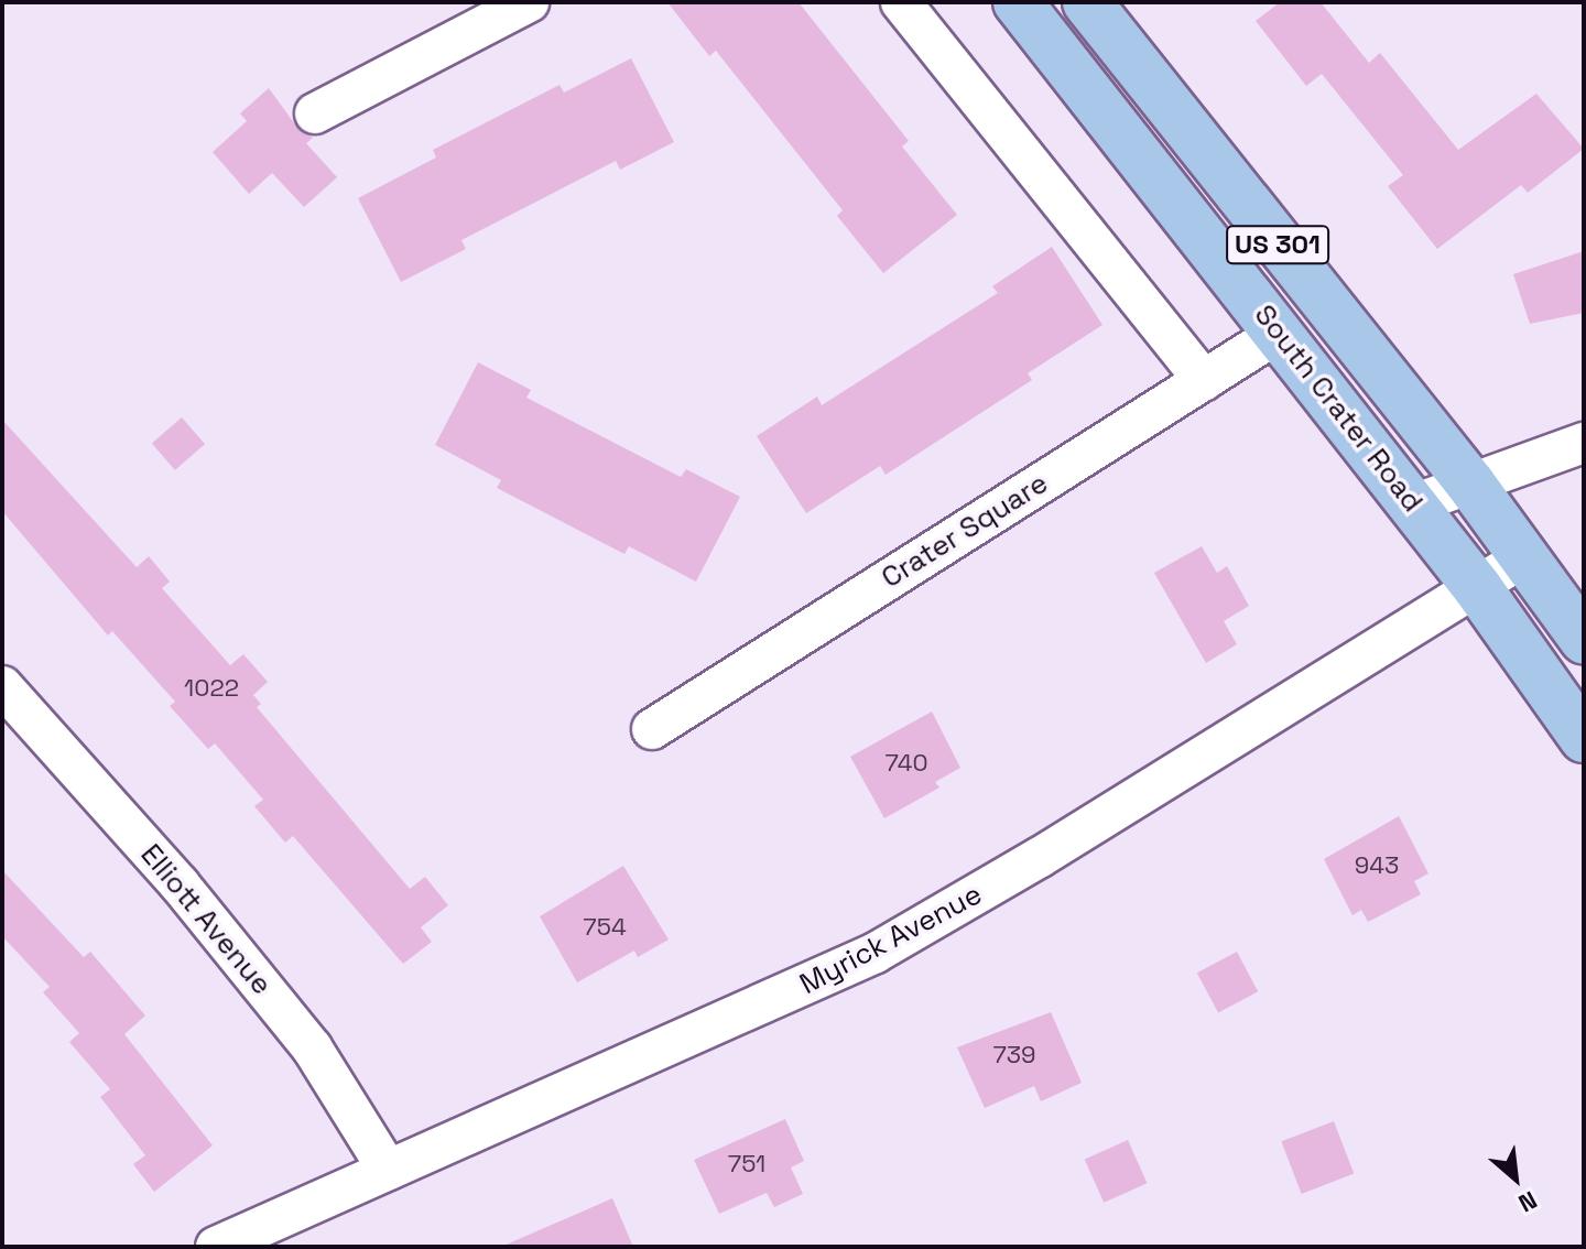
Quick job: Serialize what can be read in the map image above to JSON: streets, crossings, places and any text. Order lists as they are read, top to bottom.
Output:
{
  "streets": {
    "main road": ["US 301", "South Crater Road"],
    "street": ["Crater Square", "Elliott Avenue", "Myrick Avenue"]
  },
  "crossings": [
    ["South Crater Road", "Crater Square"],
    ["South Crater Road", "Myrick Avenue"],
    ["Elliott Avenue", "Myrick Avenue"]
  ],
  "house_numbers": [
    "1022",
    "740",
    "943",
    "754",
    "739",
    "751"
  ],
  "north": "bottom right"
}
